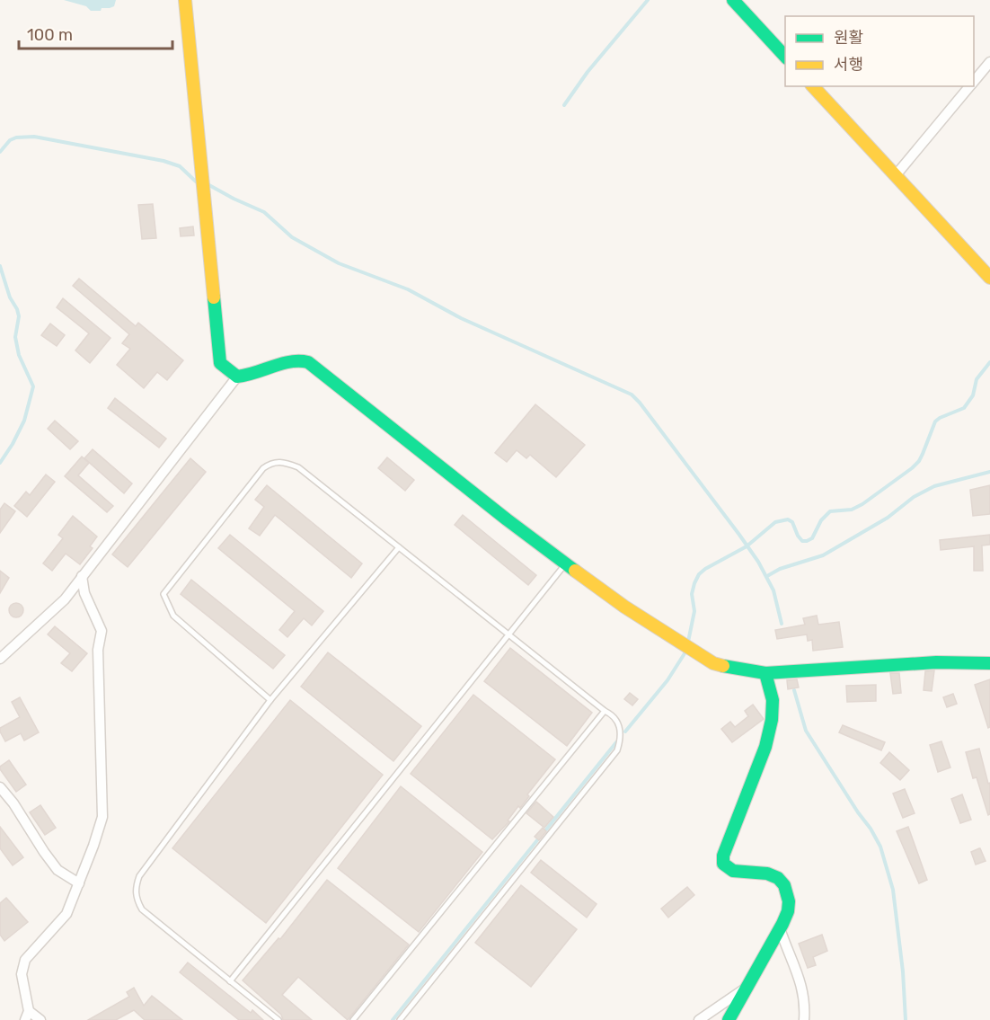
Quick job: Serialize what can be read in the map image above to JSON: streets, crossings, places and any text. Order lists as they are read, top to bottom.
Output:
{
  "legend": ["원활", "서행"],
  "scale_bar": "100 m"
}
